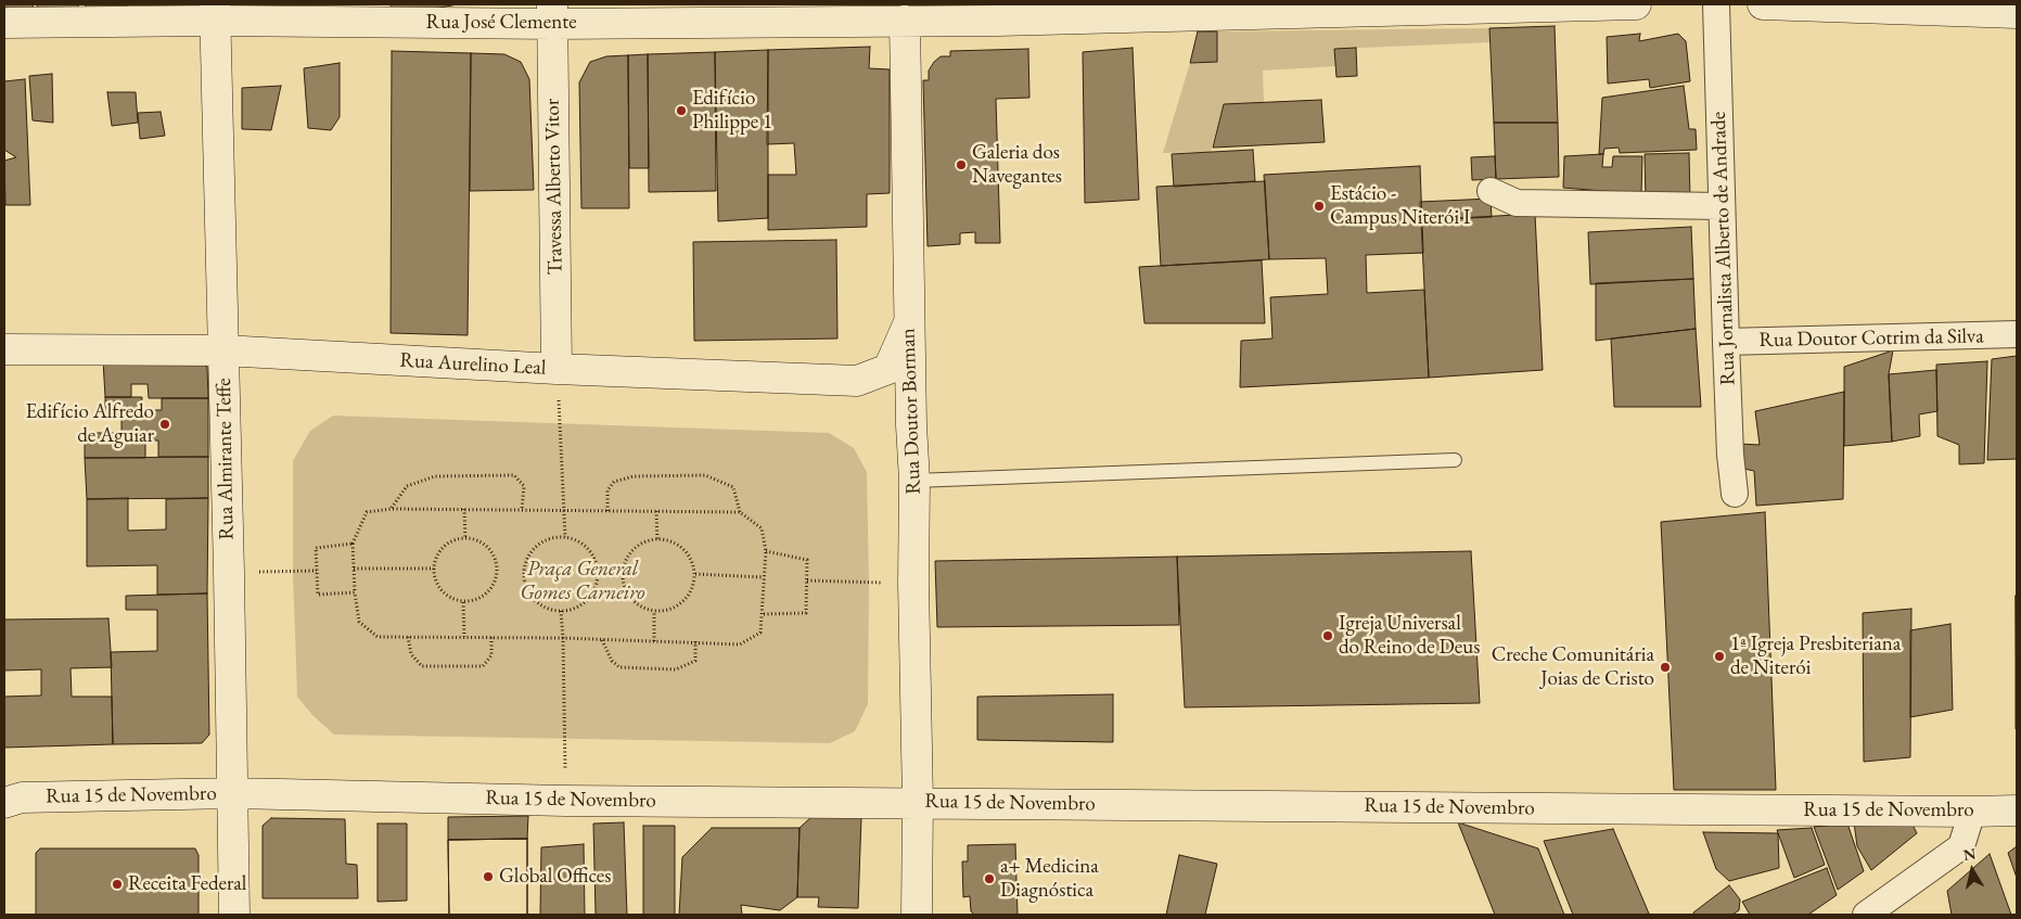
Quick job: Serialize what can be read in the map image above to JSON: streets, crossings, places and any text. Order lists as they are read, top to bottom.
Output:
{
  "streets": {
    "street": [
      "Rua José Clemente",
      "Travessa Alberto Vitor",
      "Rua Jornalista Alberto de Andrade",
      "Rua Doutor Cotrim da Silva",
      "Rua Aurelino Leal",
      "Rua Doutor Borman",
      "Rua Almirante Teffe",
      "Rua 15 de Novembro"
    ]
  },
  "crossings": [
    ["Rua José Clemente", "Travessa Alberto Vitor"],
    ["Rua José Clemente", "Rua Doutor Borman"],
    ["Rua José Clemente", "Rua Almirante Teffe"],
    ["Travessa Alberto Vitor", "Rua Aurelino Leal"],
    ["Rua Jornalista Alberto de Andrade", "Rua Doutor Cotrim da Silva"],
    ["Rua Aurelino Leal", "Rua Doutor Borman"],
    ["Rua Aurelino Leal", "Rua Almirante Teffe"],
    ["Rua Doutor Borman", "Rua 15 de Novembro"],
    ["Rua Almirante Teffe", "Rua 15 de Novembro"]
  ],
  "parks": ["Praça General Gomes Carneiro"],
  "places": [
    "Edifício Philippe 1",
    "Galeria dos Navegantes",
    "Estácio - Campus Niterói I",
    "Edifício Alfredo de Aguiar",
    "Igreja Universal do Reino de Deus",
    "1ª Igreja Presbiteriana de Niterói",
    "Creche Comunitária Joias de Cristo",
    "Global Offices",
    "a+ Medicina Diagnóstica",
    "Receita Federal"
  ],
  "north": "top"
}
